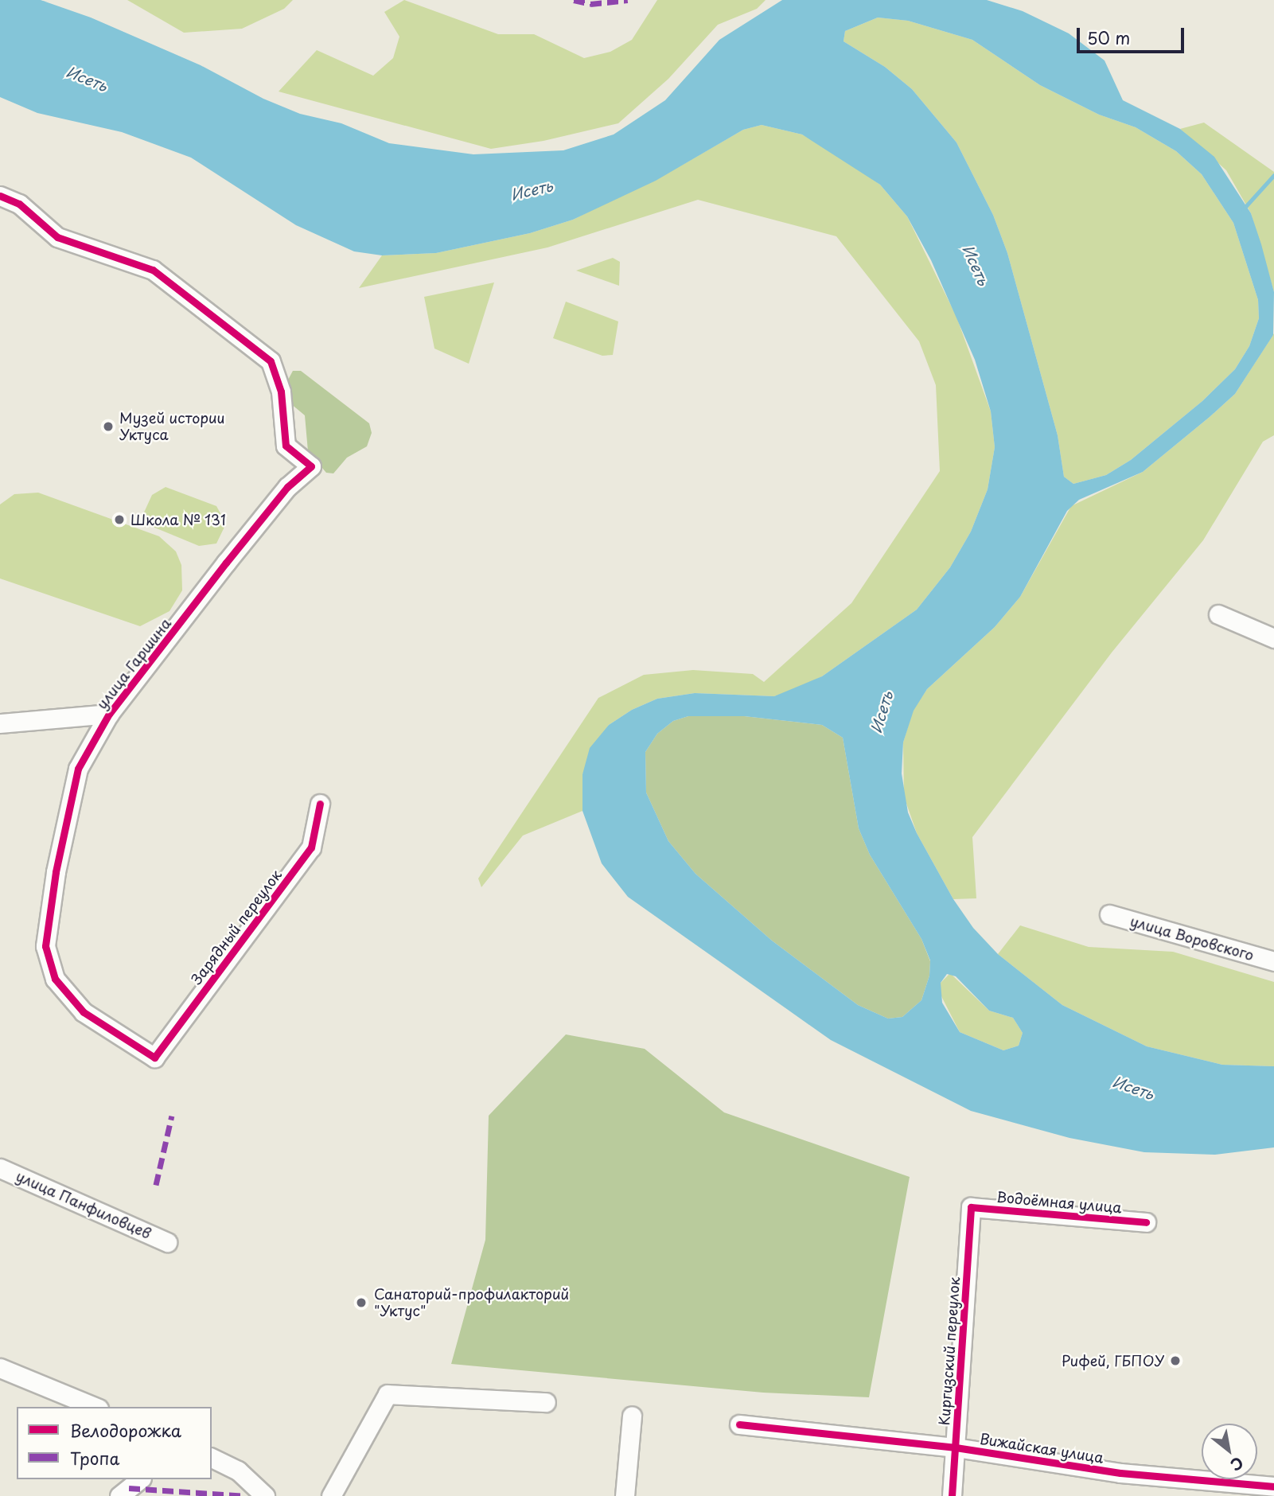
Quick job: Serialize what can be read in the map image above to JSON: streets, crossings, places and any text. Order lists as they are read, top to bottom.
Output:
{
  "streets": {
    "street": [
      "улица Гаршина",
      "Зарядный переулок",
      "улица Воровского",
      "Водоёмная улица",
      "улица Панфиловцев",
      "Киргизский переулок",
      "Вижайская улица"
    ]
  },
  "crossings": [
    ["улица Гаршина", "Зарядный переулок"],
    ["Водоёмная улица", "Киргизский переулок"],
    ["Киргизский переулок", "Вижайская улица"]
  ],
  "water": ["Исеть"],
  "places": [
    "Музей истории Уктуса",
    "Школа № 131",
    "Санаторий-профилакторий \"Уктус\"",
    "Рифей, ГБПОУ"
  ],
  "legend": ["Велодорожка", "Тропа"],
  "scale_bar": "50 m",
  "north": "bottom right"
}
